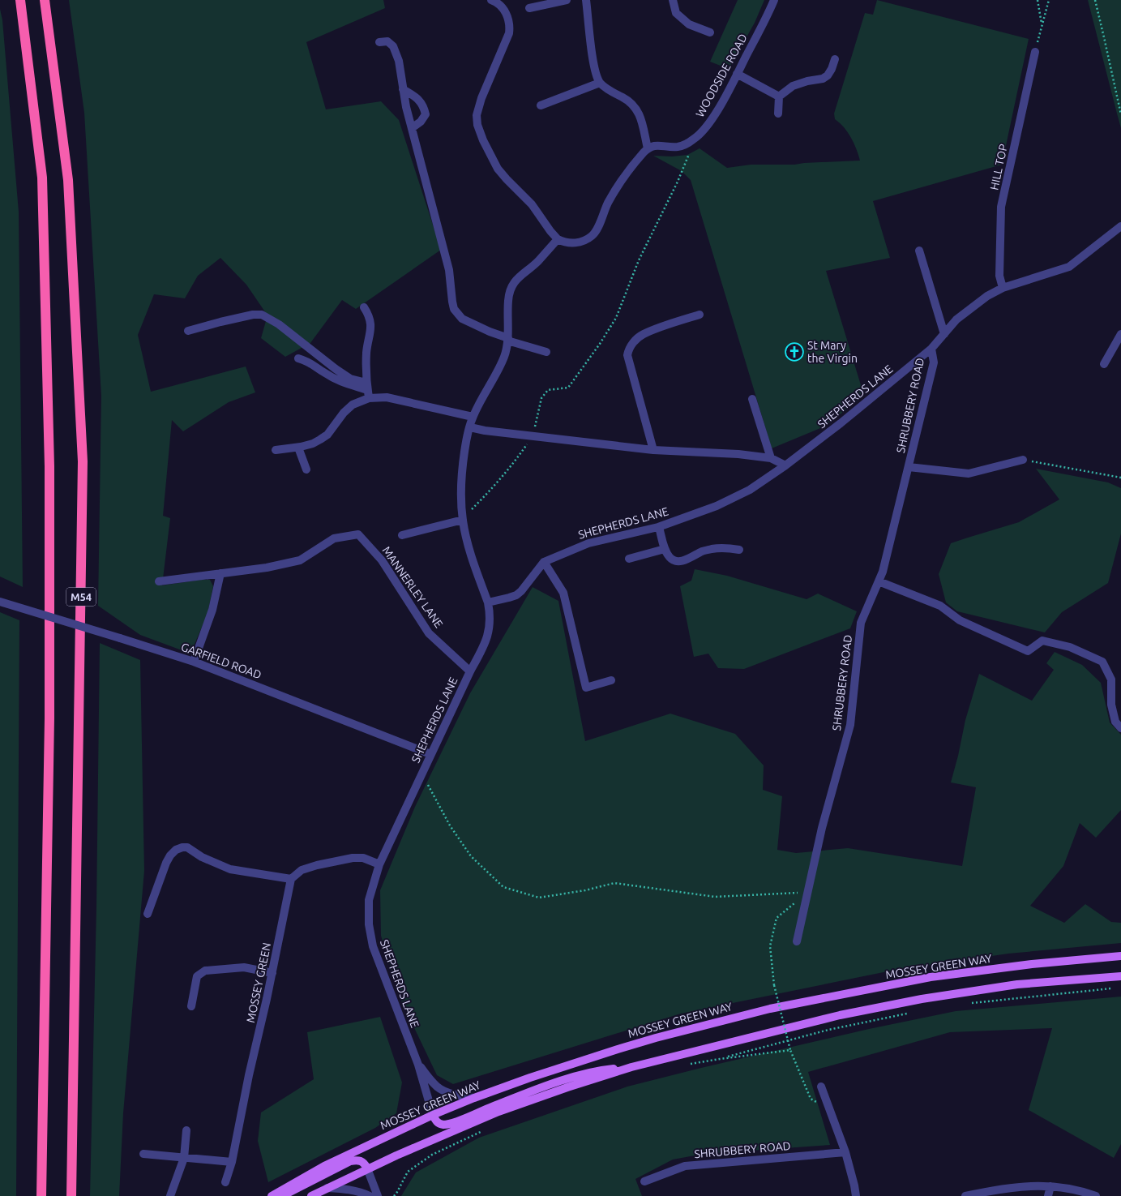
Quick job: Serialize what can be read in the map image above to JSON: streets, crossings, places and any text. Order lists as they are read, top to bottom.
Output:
{
  "streets": {
    "highway": ["M54"],
    "main road": ["MOSSEY GREEN WAY"],
    "street": [
      "WOODSIDE ROAD",
      "HILL TOP",
      "SHEPHERDS LANE",
      "SHRUBBERY ROAD",
      "MANNERLEY LANE",
      "GARFIELD ROAD",
      "MOSSEY GREEN"
    ]
  },
  "crossings": [
    ["HILL TOP", "SHEPHERDS LANE"],
    ["SHEPHERDS LANE", "SHRUBBERY ROAD"],
    ["SHEPHERDS LANE", "MANNERLEY LANE"],
    ["SHEPHERDS LANE", "GARFIELD ROAD"],
    ["SHEPHERDS LANE", "MOSSEY GREEN WAY"]
  ],
  "places": {
    "church": ["St Mary the Virgin"]
  }
}
